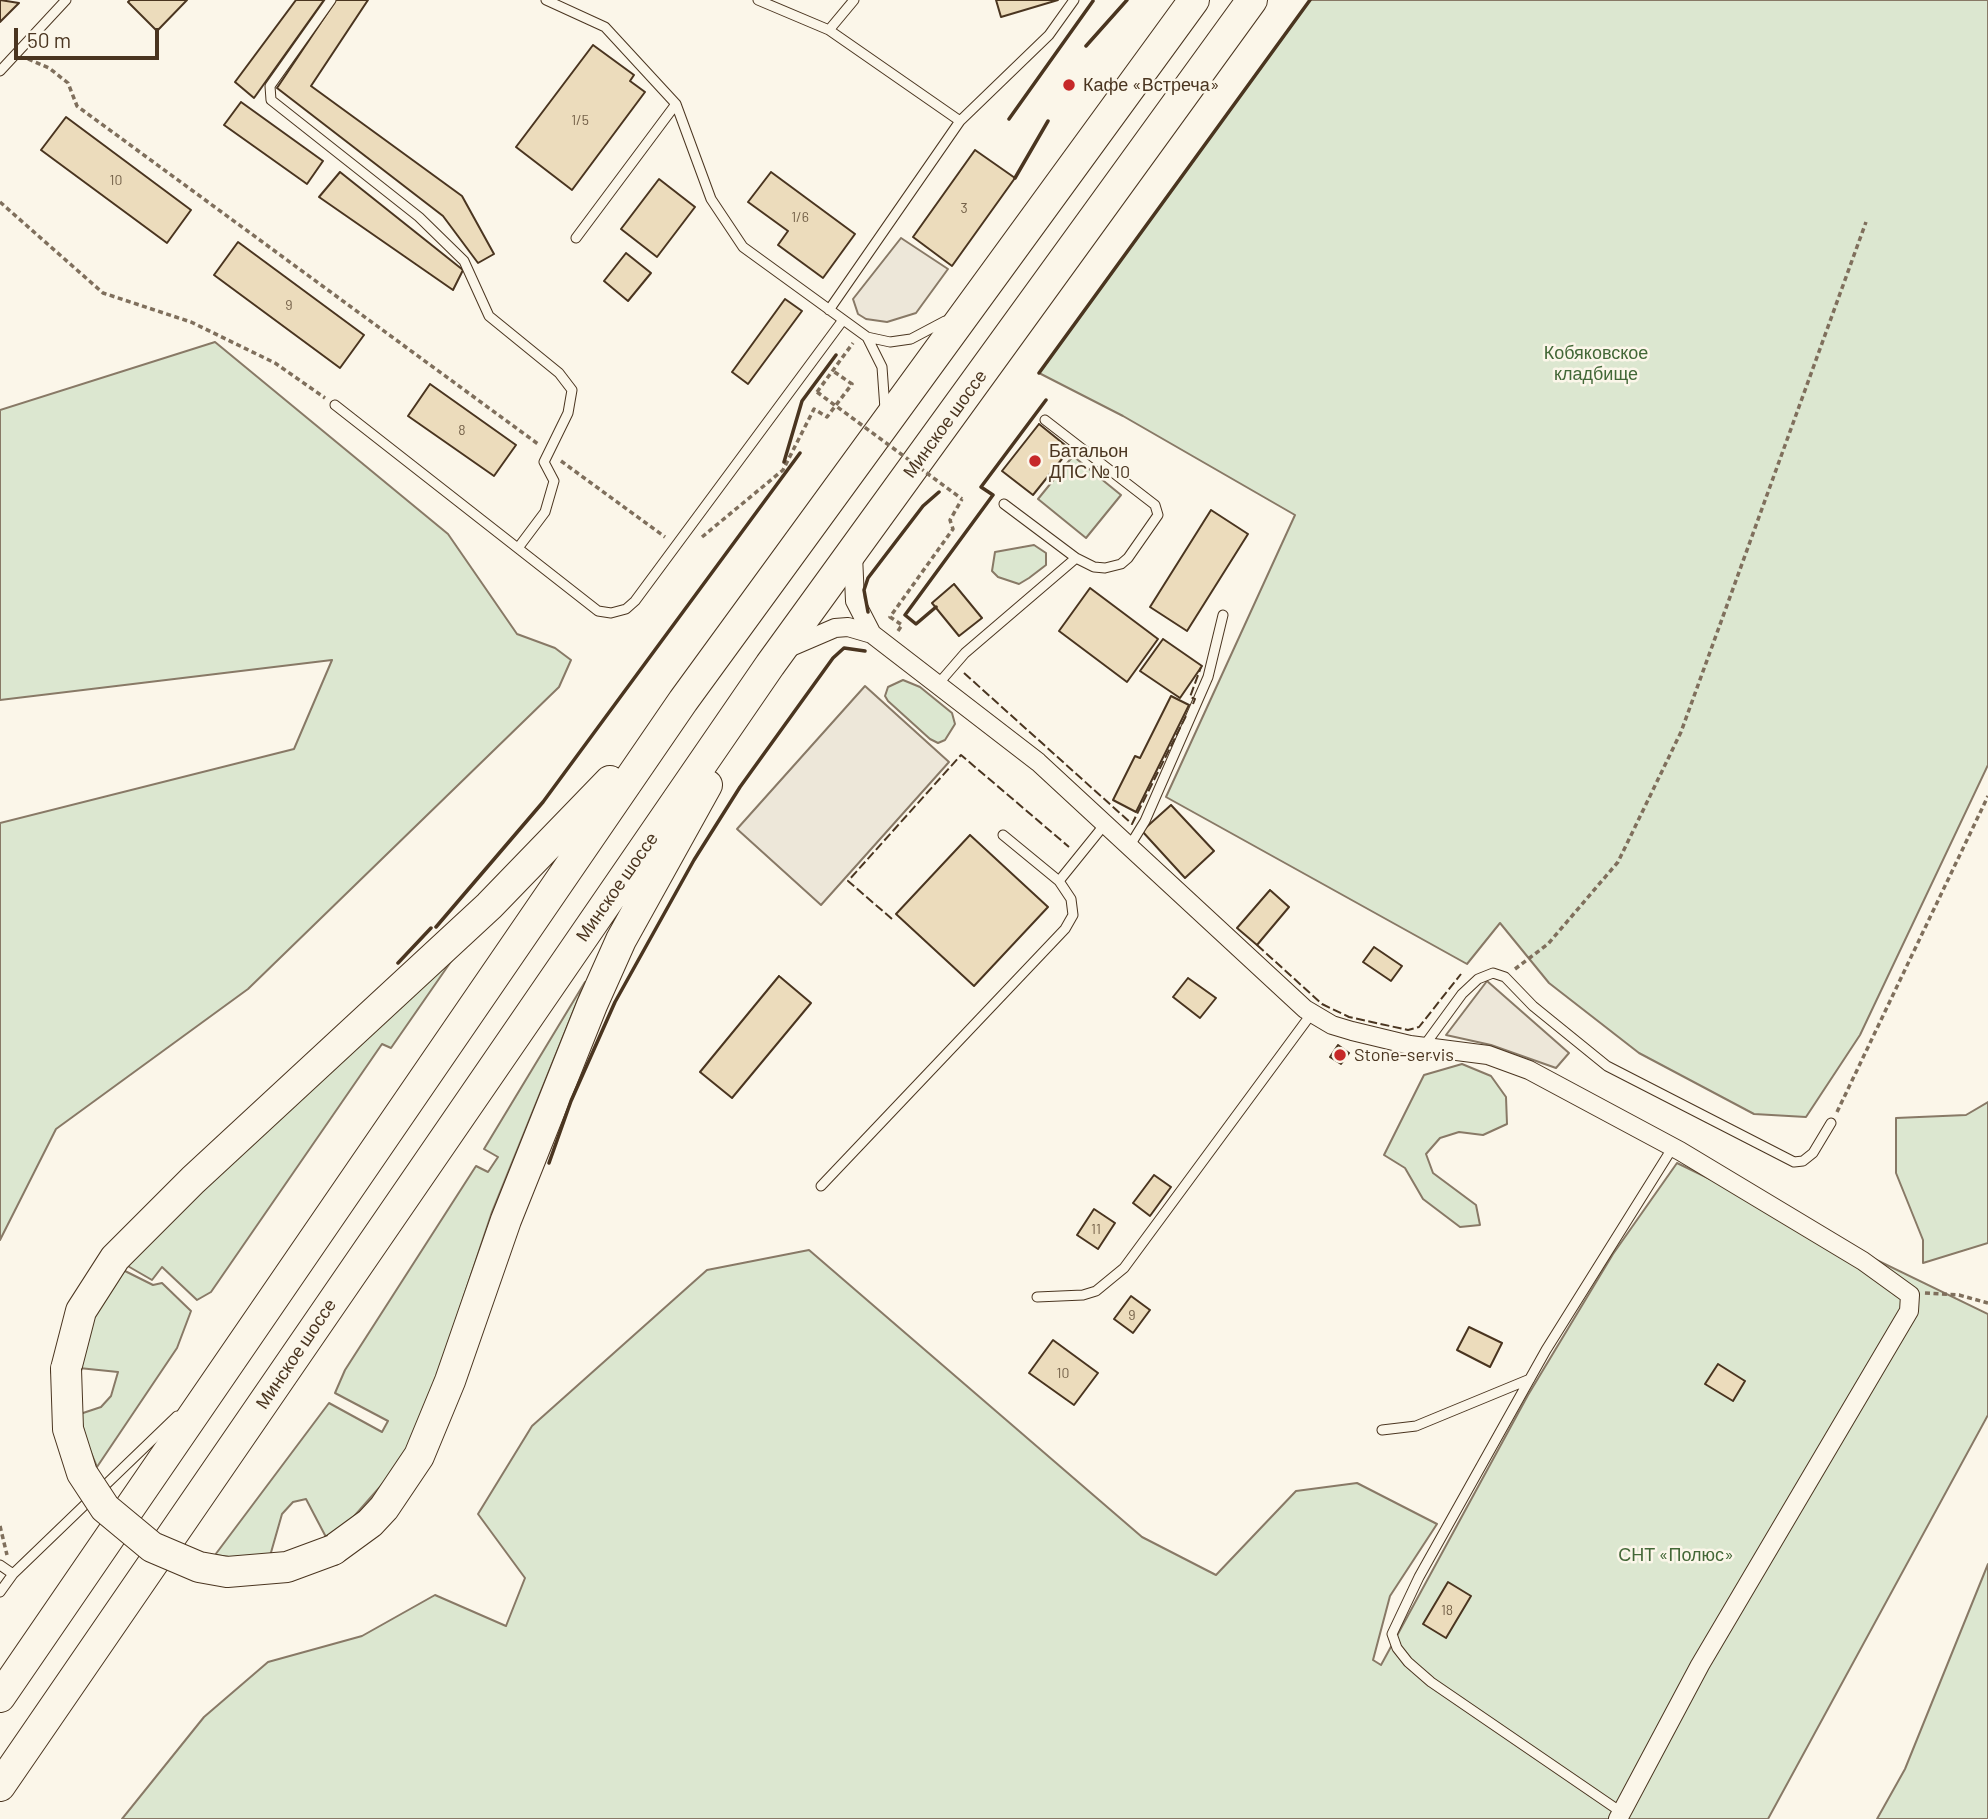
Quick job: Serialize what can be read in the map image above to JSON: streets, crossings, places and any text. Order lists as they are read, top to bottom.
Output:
{
  "streets": {
    "highway": ["Минское шоссе"]
  },
  "parks": ["Кобяковское кладбище", "СНТ «Полюс»"],
  "places": ["Кафе «Встреча»", "Батальон ДПС № 10", "Stone-servis"],
  "house_numbers": [
    "1/5",
    "10",
    "3",
    "1/6",
    "9",
    "8",
    "11",
    "9",
    "10",
    "18"
  ],
  "scale_bar": "50 m"
}
